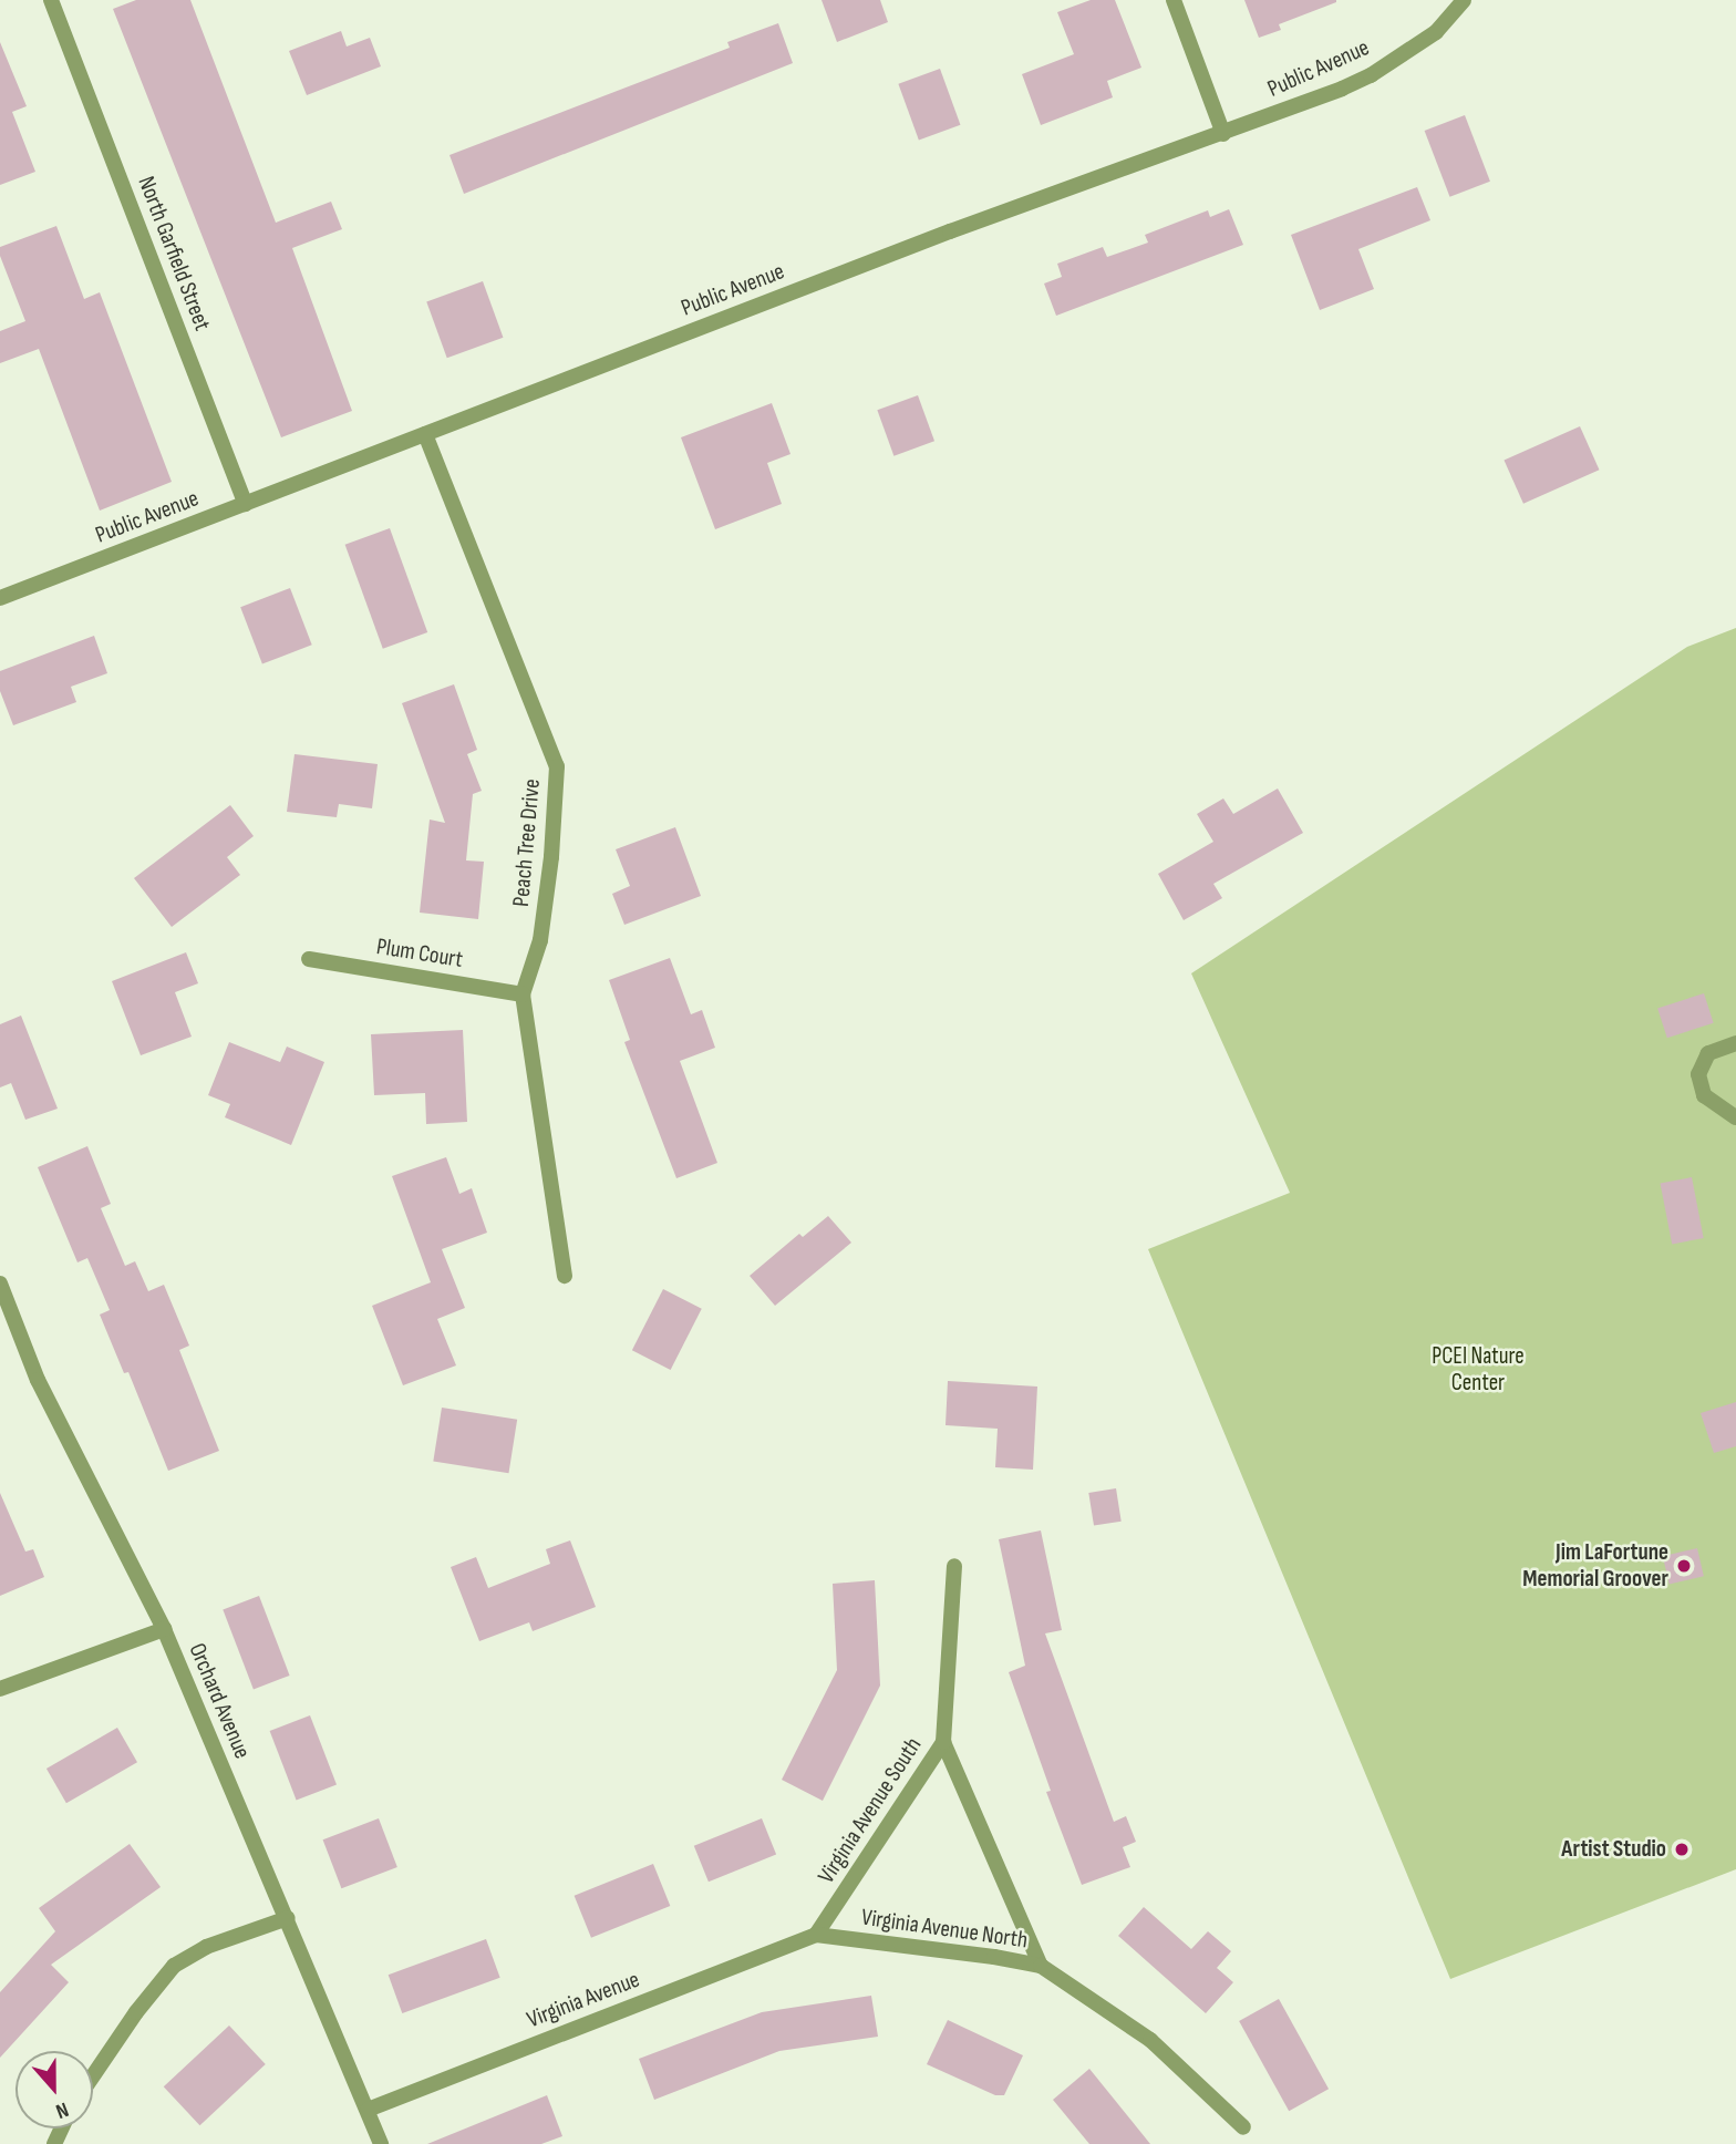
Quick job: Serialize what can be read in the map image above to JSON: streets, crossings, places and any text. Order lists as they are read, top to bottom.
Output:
{
  "streets": {
    "street": [
      "Public Avenue",
      "North Garfield Street",
      "Peach Tree Drive",
      "Plum Court",
      "Orchard Avenue",
      "Virginia Avenue South",
      "Virginia Avenue North",
      "Virginia Avenue"
    ]
  },
  "crossings": [
    ["Public Avenue", "North Garfield Street"],
    ["Public Avenue", "Peach Tree Drive"],
    ["Peach Tree Drive", "Plum Court"],
    ["Orchard Avenue", "Virginia Avenue"],
    ["Virginia Avenue South", "Virginia Avenue North"],
    ["Virginia Avenue South", "Virginia Avenue"],
    ["Virginia Avenue North", "Virginia Avenue"]
  ],
  "parks": ["PCEI Nature Center"],
  "places": ["Jim LaFortune Memorial Groover", "Artist Studio"],
  "north": "bottom"
}
